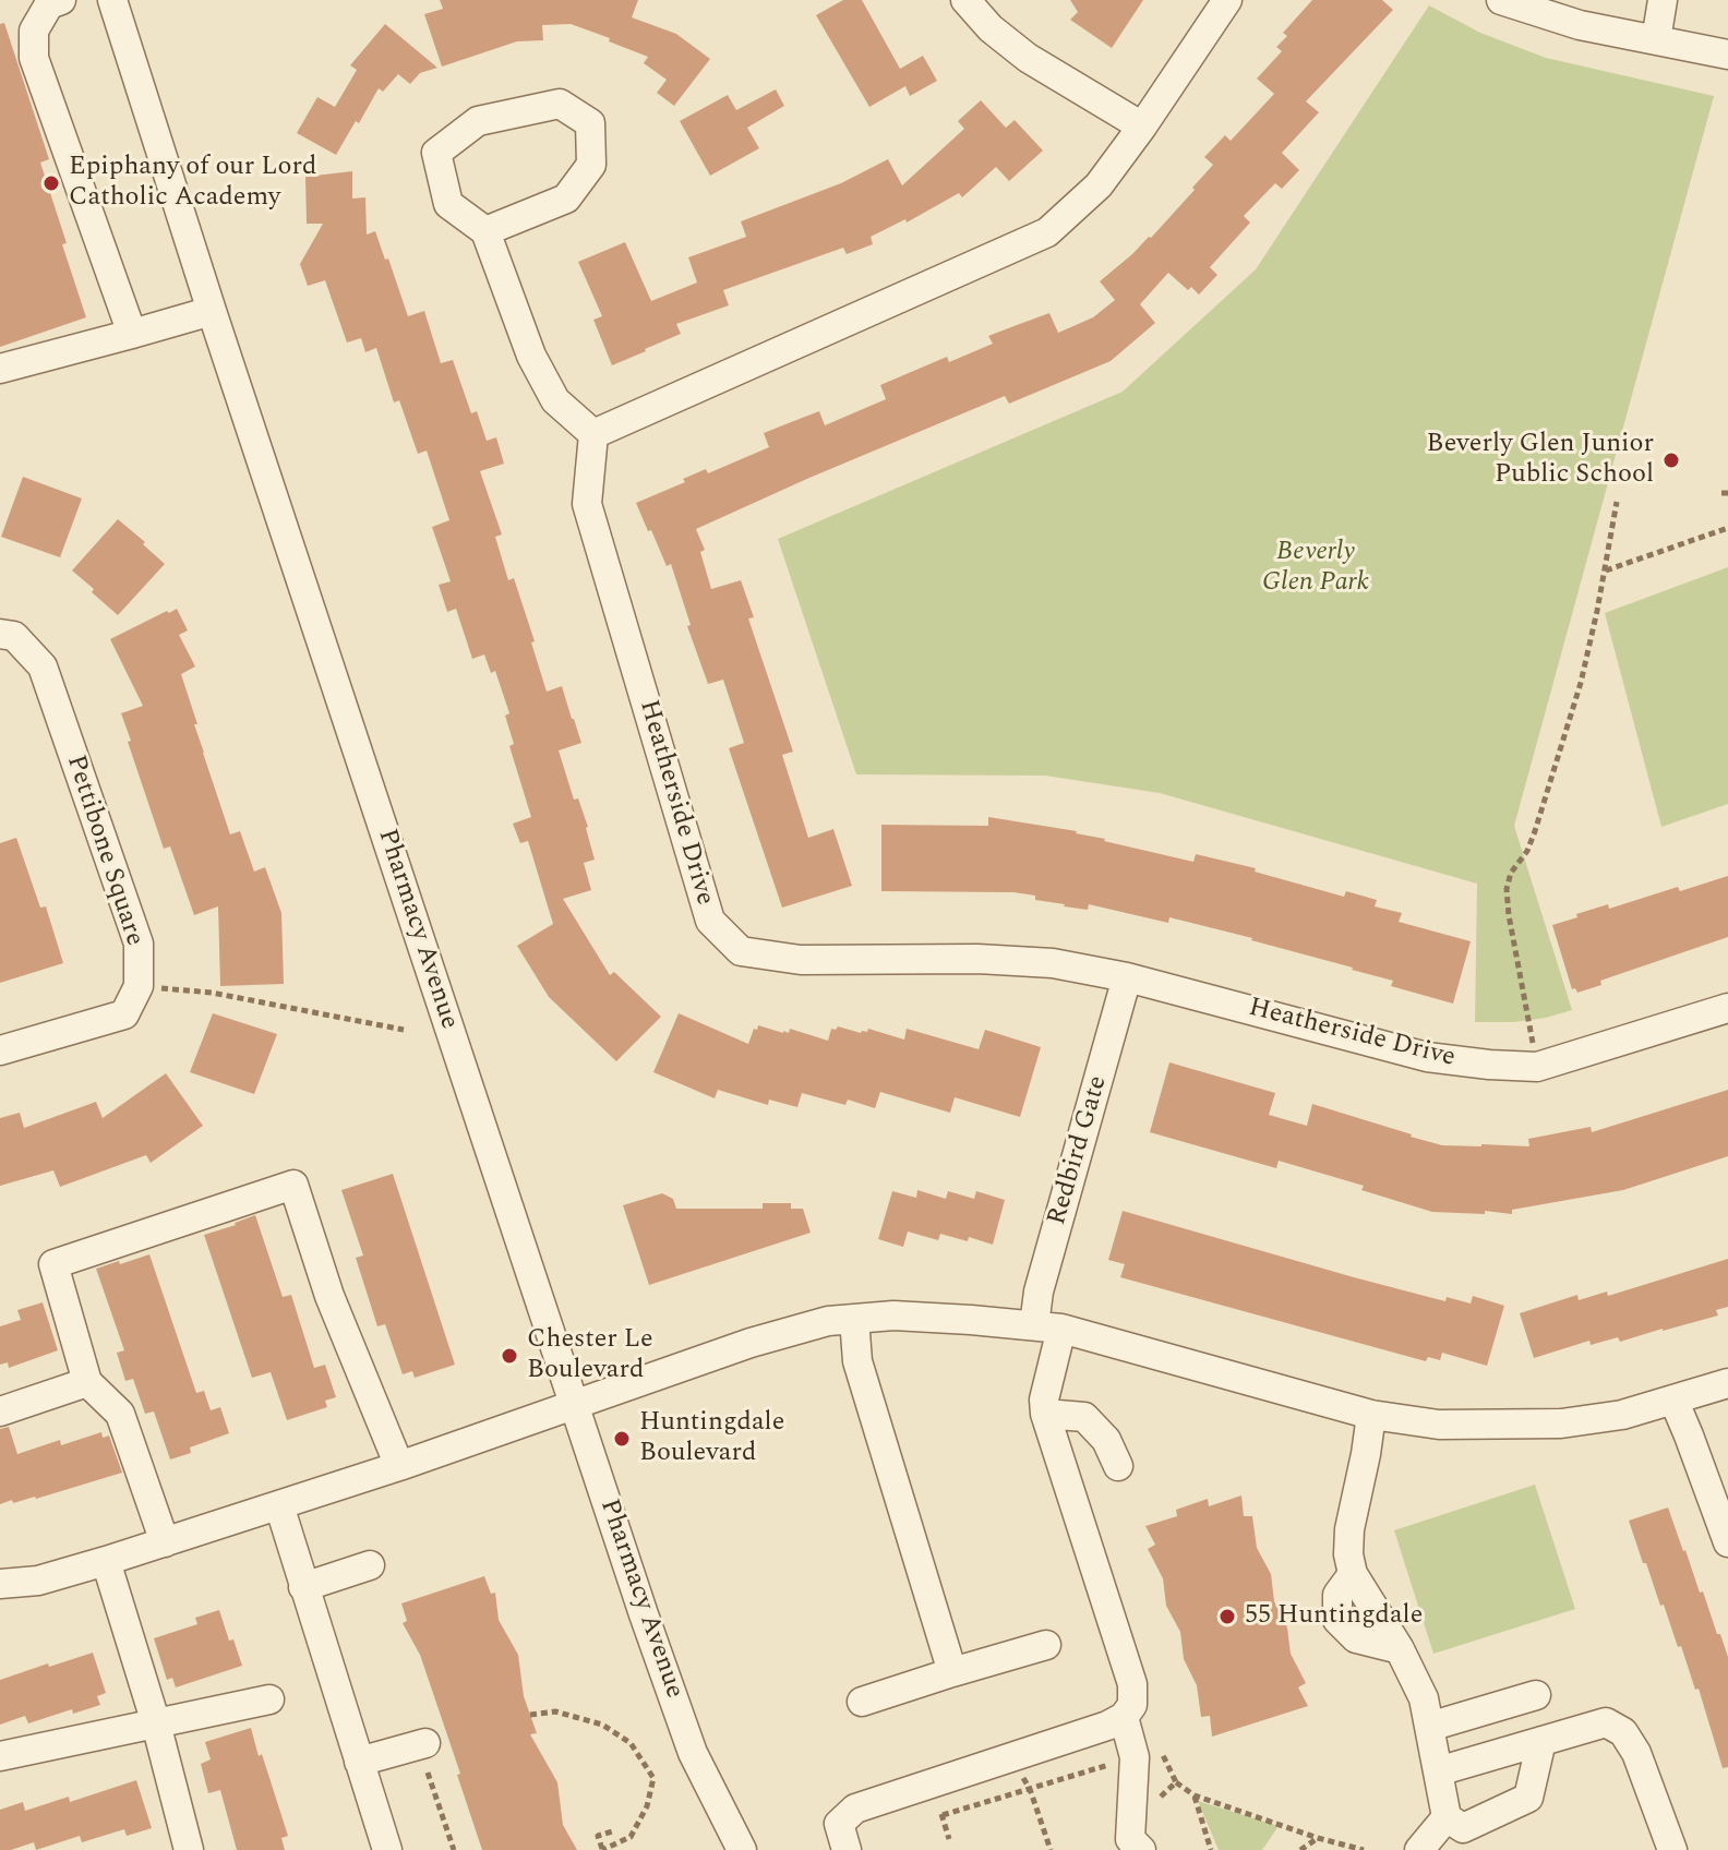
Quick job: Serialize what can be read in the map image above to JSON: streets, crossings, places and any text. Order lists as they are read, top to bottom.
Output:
{
  "streets": {
    "street": [
      "Heatherside Drive",
      "Pettibone Square",
      "Pharmacy Avenue",
      "Redbird Gate"
    ]
  },
  "crossings": [
    ["Heatherside Drive", "Redbird Gate"]
  ],
  "parks": ["Beverly Glen Park"],
  "places": [
    "Epiphany of our Lord Catholic Academy",
    "Beverly Glen Junior Public School",
    "Chester Le Boulevard",
    "Huntingdale Boulevard",
    "55 Huntingdale"
  ]
}
